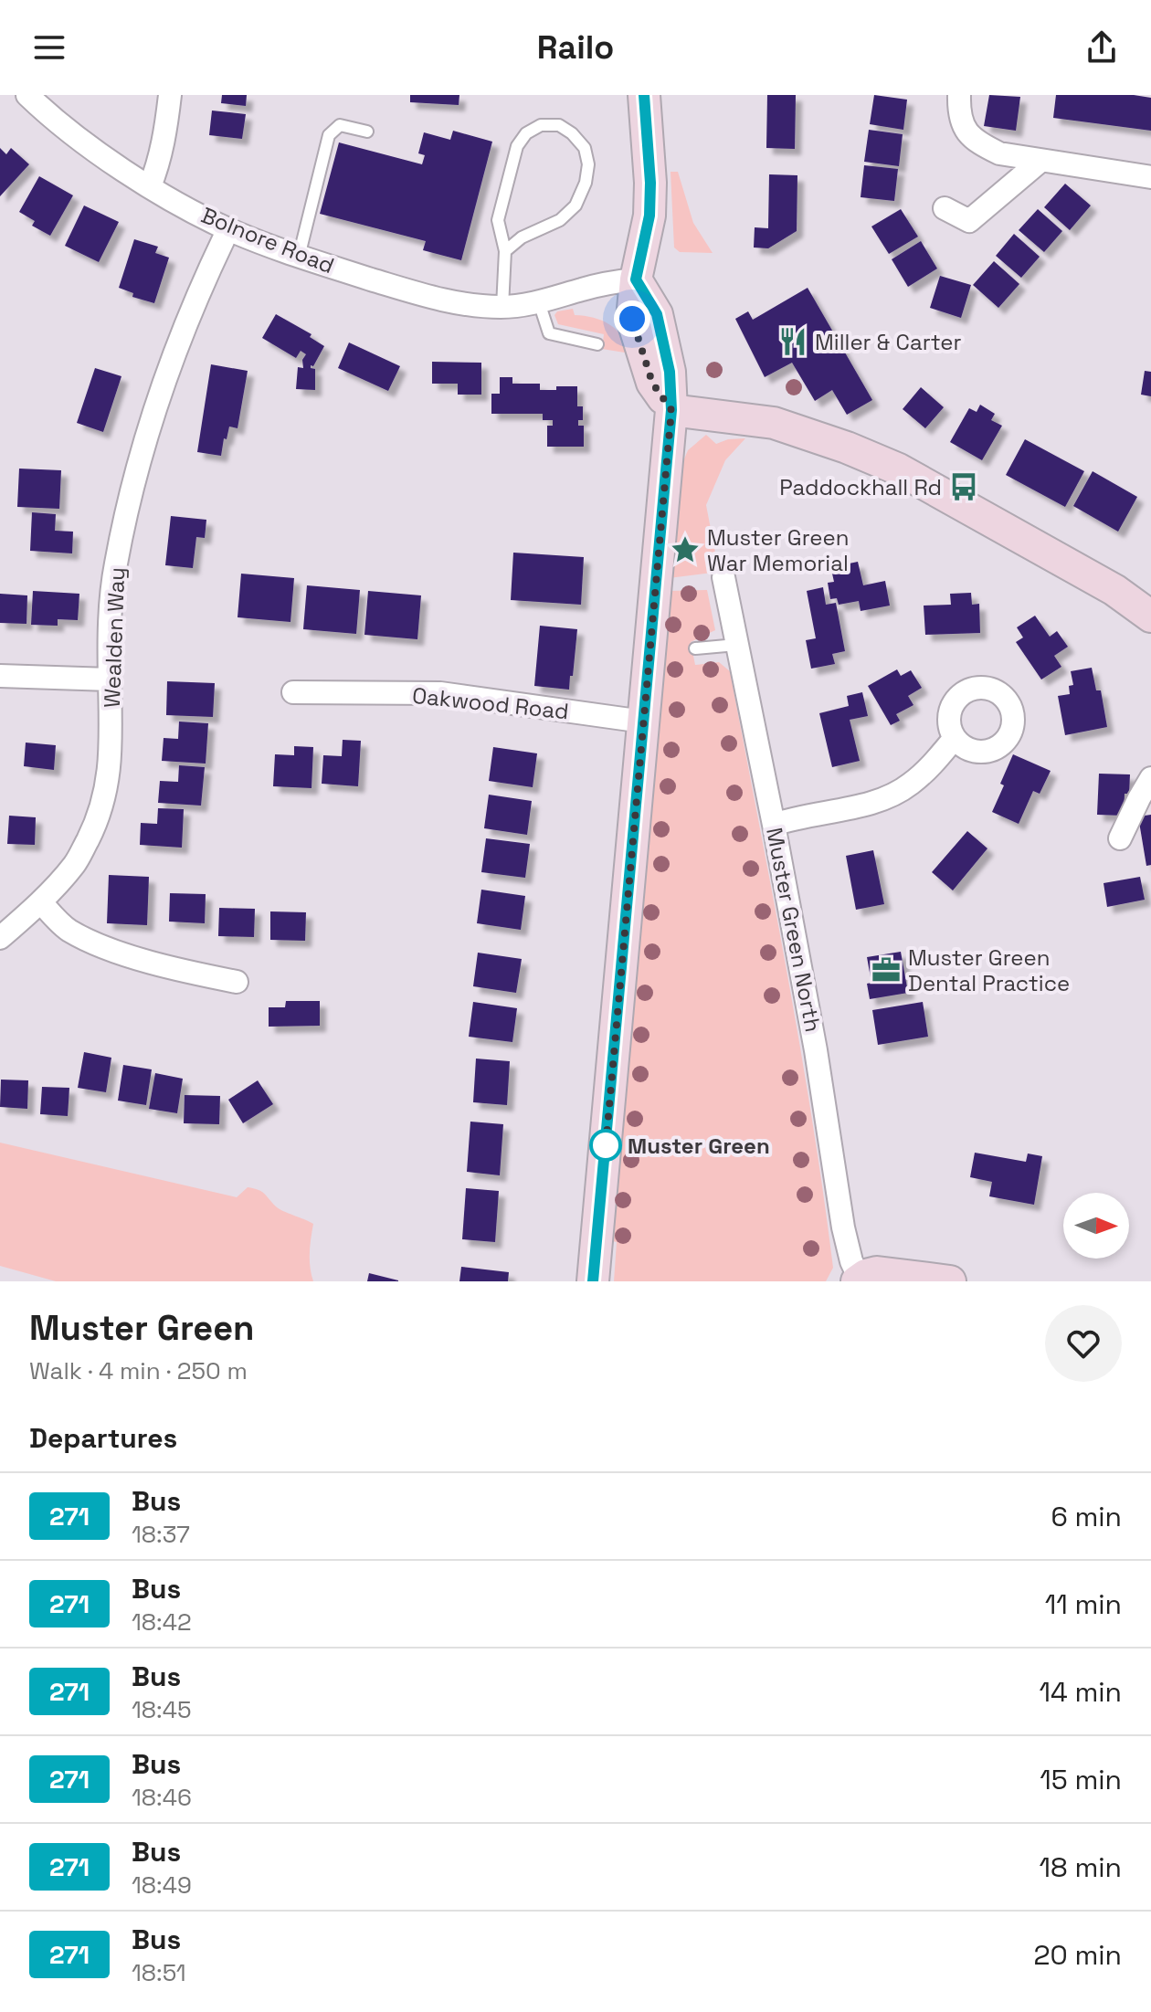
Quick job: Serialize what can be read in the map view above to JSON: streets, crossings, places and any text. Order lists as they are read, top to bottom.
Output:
{
  "streets": {
    "street": [
      "Bolnore Road",
      "Wealden Way",
      "Oakwood Road",
      "Muster Green North"
    ]
  },
  "crossings": [
    ["Bolnore Road", "Wealden Way"]
  ],
  "places": {
    "restaurant": ["Miller & Carter"],
    "bus stop": ["Paddockhall Rd"],
    "place": ["Muster Green War Memorial"],
    "office": ["Muster Green Dental Practice"],
    "other": ["Muster Green"]
  },
  "lines": ["bus line 271"],
  "north": "right",
  "page": {
    "header": "Railo",
    "heading": [
      ["Muster Green", "Walk · 4 min · 250 m"],
      "Departures"
    ],
    "list": [
      {
        "mark": "271",
        "name": "Bus",
        "note": "18:37",
        "value": "6 min"
      },
      {
        "mark": "271",
        "name": "Bus",
        "note": "18:42",
        "value": "11 min"
      },
      {
        "mark": "271",
        "name": "Bus",
        "note": "18:45",
        "value": "14 min"
      },
      {
        "mark": "271",
        "name": "Bus",
        "note": "18:46",
        "value": "15 min"
      },
      {
        "mark": "271",
        "name": "Bus",
        "note": "18:49",
        "value": "18 min"
      },
      {
        "mark": "271",
        "name": "Bus",
        "note": "18:51",
        "value": "20 min"
      }
    ]
  }
}
